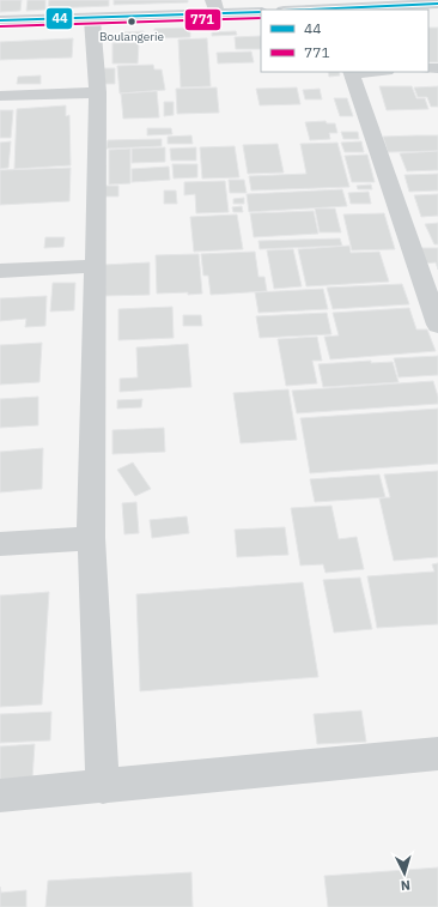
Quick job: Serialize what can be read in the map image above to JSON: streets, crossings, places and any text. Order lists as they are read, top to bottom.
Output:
{
  "places": ["Boulangerie"],
  "lines": ["transit line 44", "transit line 771"],
  "legend": ["44", "771"],
  "north": "bottom"
}
